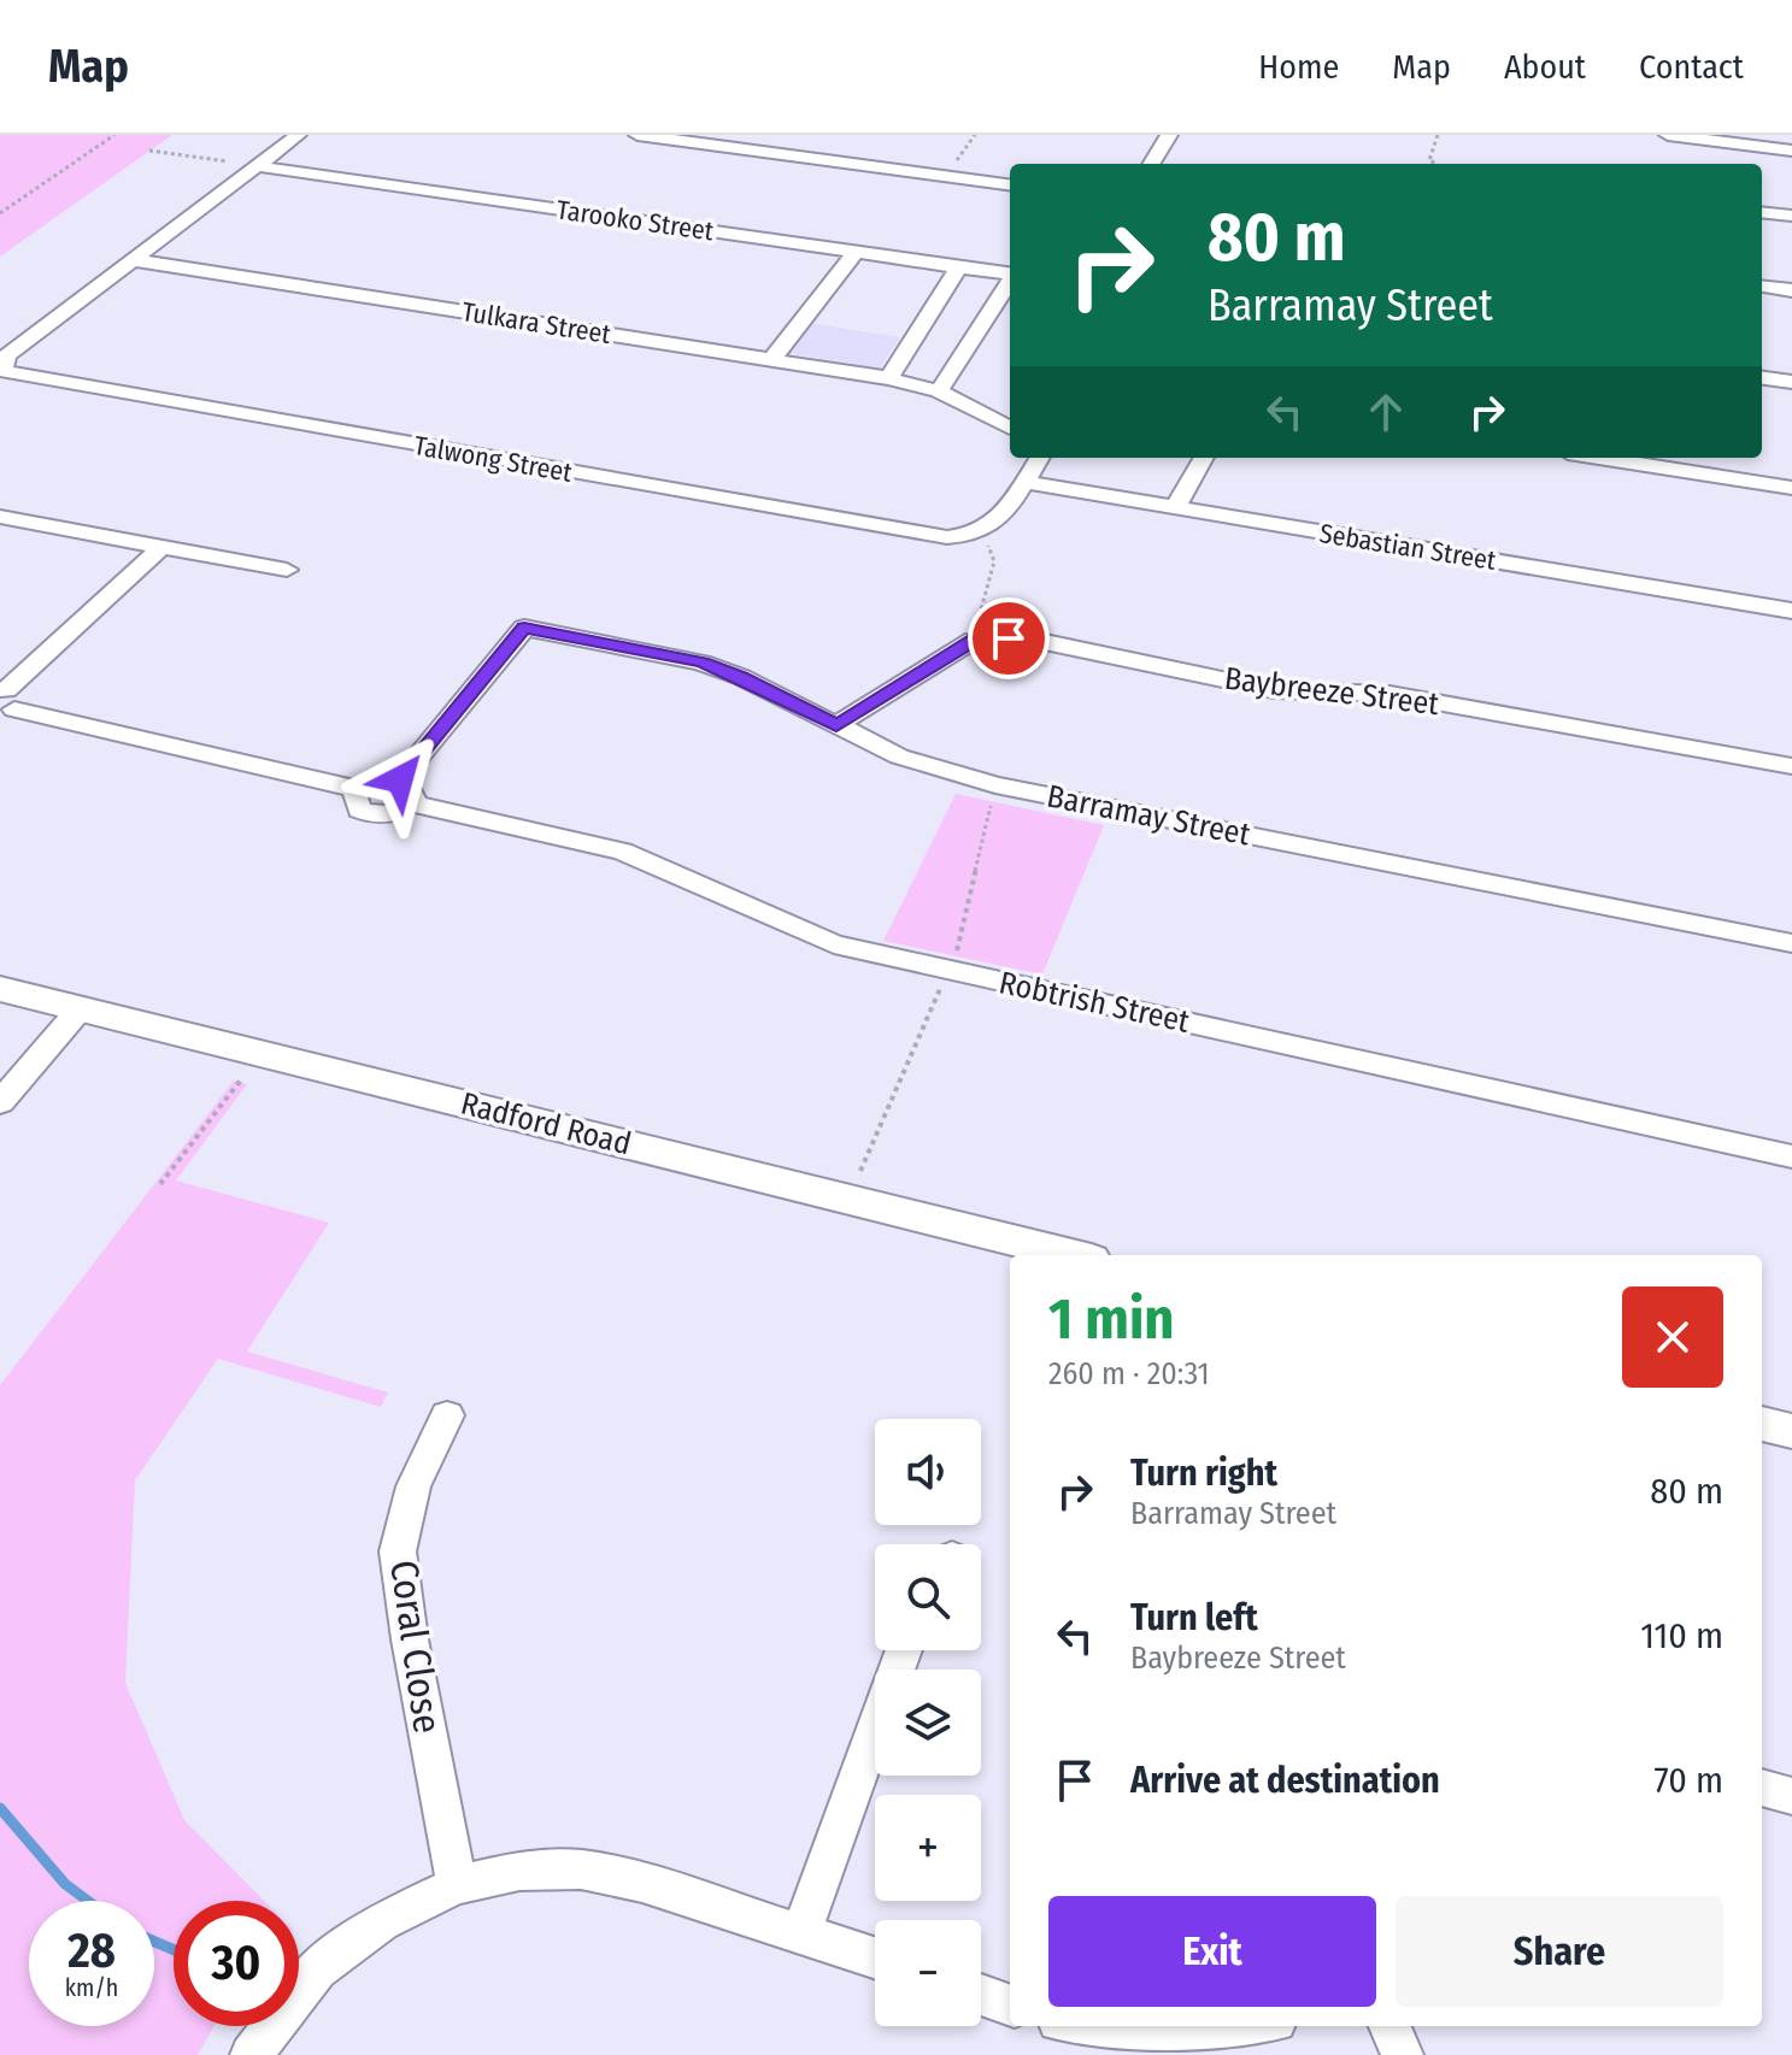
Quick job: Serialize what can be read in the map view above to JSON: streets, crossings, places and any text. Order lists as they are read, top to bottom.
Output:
{
  "streets": {
    "street": [
      "Tarooko Street",
      "Tulkara Street",
      "Talwong Street",
      "Sebastian Street",
      "Baybreeze Street",
      "Barramay Street",
      "Robtrish Street",
      "Radford Road",
      "Coral Close"
    ]
  },
  "crossings": [
    ["Tulkara Street", "Talwong Street"],
    ["Barramay Street", "Robtrish Street"]
  ],
  "page": {
    "header": "Map",
    "nav": [
      "Home",
      "Map",
      "About",
      "Contact"
    ],
    "turn": ["80 m", "Barramay Street"],
    "heading": ["1 min", "260 m · 20:31"],
    "map_buttons": ["+", "−"],
    "list": [
      {
        "name": "Turn right",
        "note": "Barramay Street",
        "value": "80 m"
      },
      {
        "name": "Turn left",
        "note": "Baybreeze Street",
        "value": "110 m"
      },
      {
        "name": "Arrive at destination",
        "value": "70 m"
      }
    ],
    "buttons": ["Exit", "Share"],
    "speed": "28 km/h",
    "limit": "30"
  }
}
